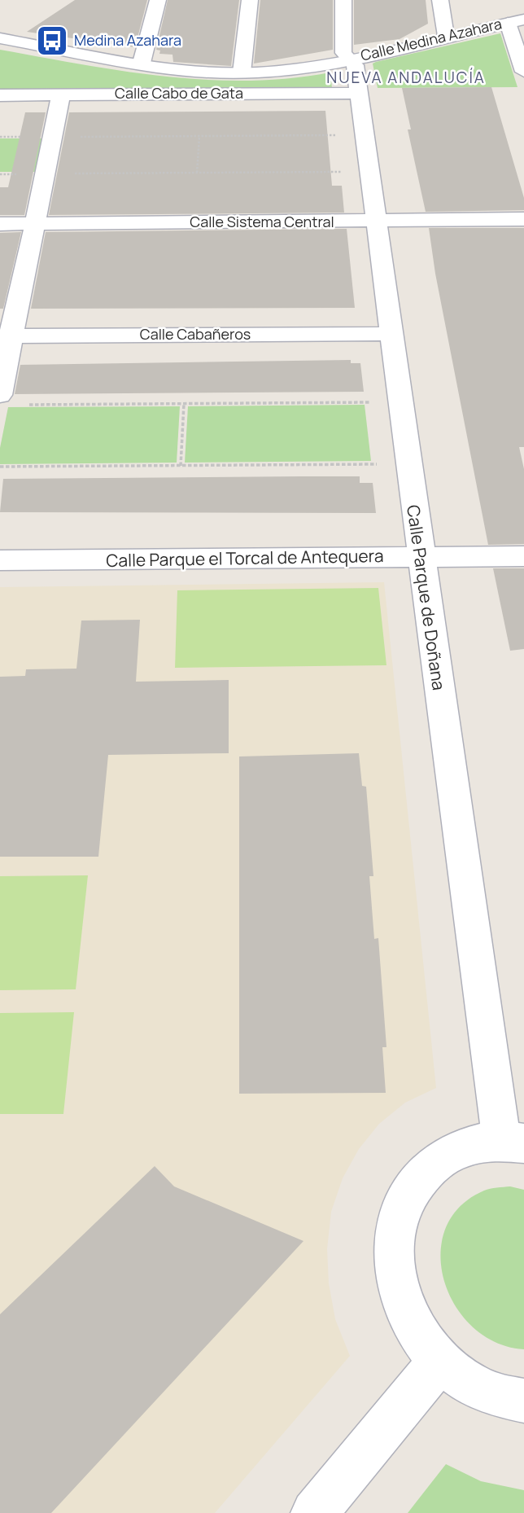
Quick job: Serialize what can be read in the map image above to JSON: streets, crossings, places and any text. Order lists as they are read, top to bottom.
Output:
{
  "streets": {
    "street": [
      "Calle Medina Azahara",
      "Calle Cabo de Gata",
      "Calle Sistema Central",
      "Calle Cabañeros",
      "Calle Parque el Torcal de Antequera",
      "Calle Parque de Doñana"
    ]
  },
  "crossings": [
    ["Calle Medina Azahara", "Calle Parque de Doñana"],
    ["Calle Cabo de Gata", "Calle Parque de Doñana"],
    ["Calle Sistema Central", "Calle Parque de Doñana"],
    ["Calle Cabañeros", "Calle Parque de Doñana"],
    ["Calle Parque el Torcal de Antequera", "Calle Parque de Doñana"]
  ],
  "districts": ["NUEVA ANDALUCÍA"],
  "places": {
    "bus stop": ["Medina Azahara"]
  }
}
